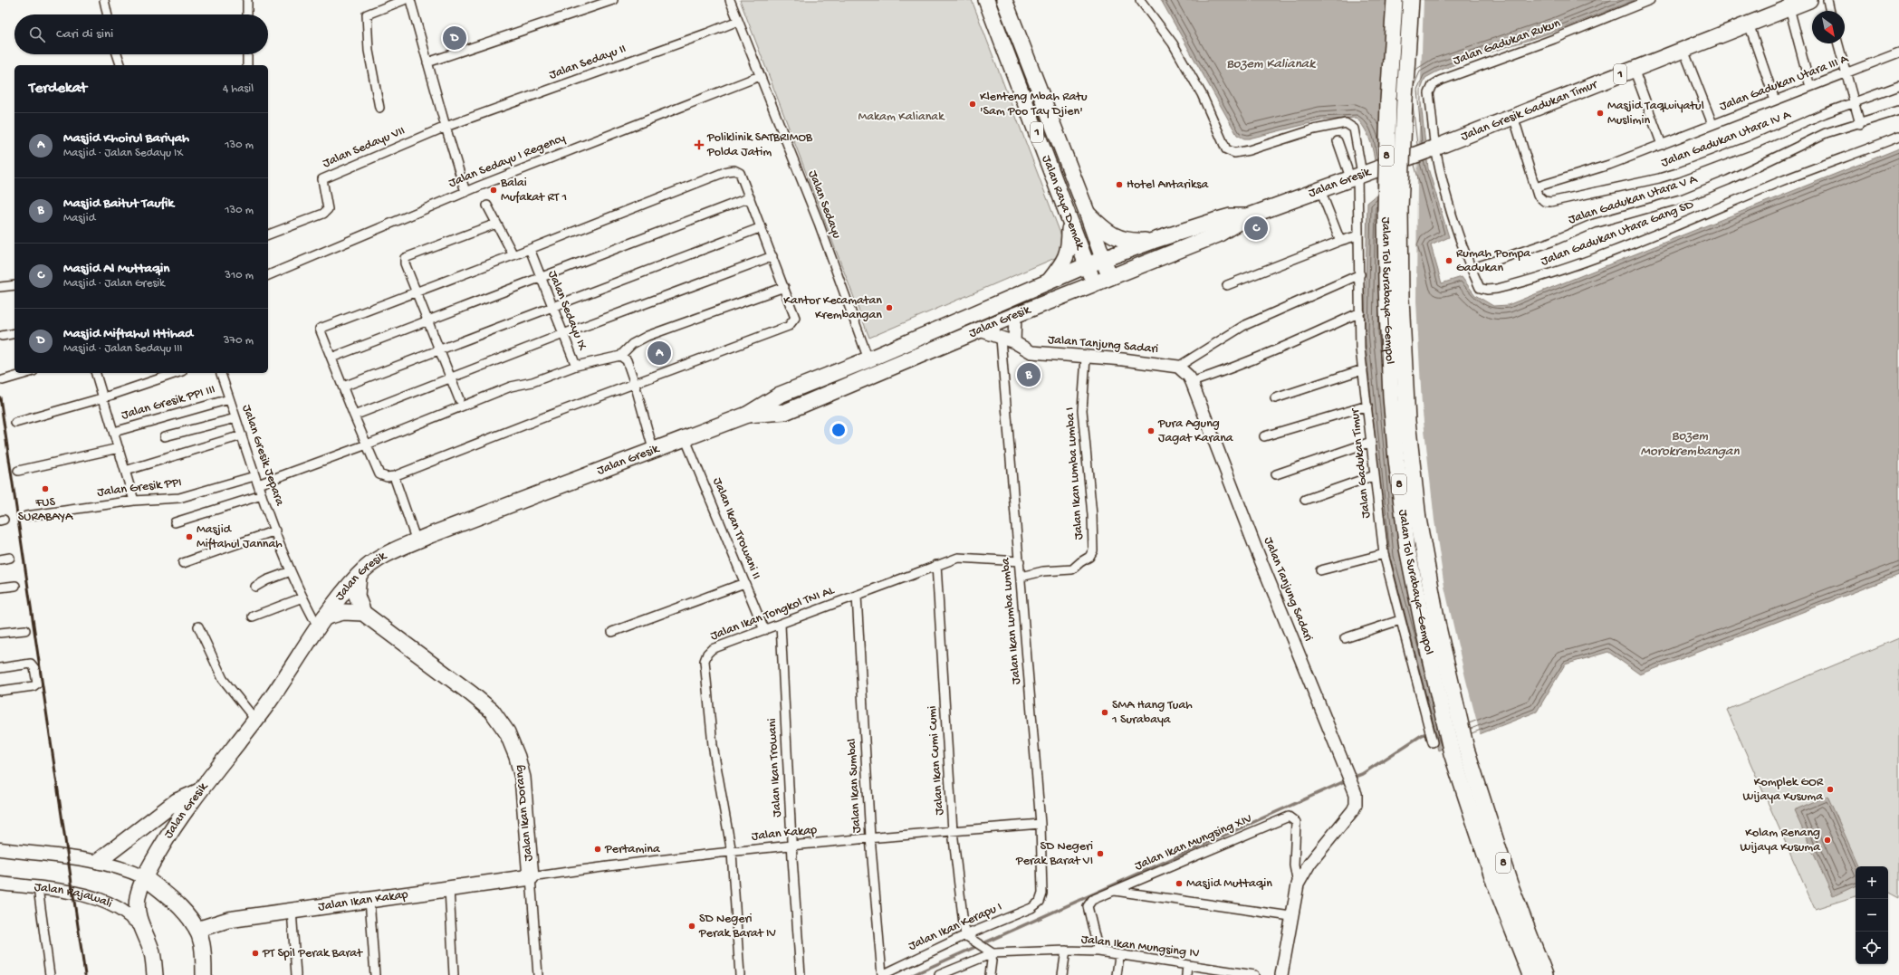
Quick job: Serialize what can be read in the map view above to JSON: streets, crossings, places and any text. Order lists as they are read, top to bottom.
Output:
{
  "streets": {
    "highway": [
      "1",
      "Jalan Gresik Gadukan Timur",
      "8",
      "Jalan Gresik",
      "Jalan Raya Demak",
      "Jalan Tol Surabaya–Gempol",
      "Jalan Ikan Dorang",
      "Jalan Ikan Kakap"
    ],
    "main road": ["Jalan Rajawali"],
    "street": [
      "Jalan Gadukan Rukun",
      "Jalan Sedayu II",
      "Jalan Gadukan Utara III A",
      "Jalan Gadukan Utara IV A",
      "Jalan Sedayu VII",
      "Jalan Sedayu I Regency",
      "Jalan Gadukan Utara V A",
      "Jalan Sedayu",
      "Jalan Gadukan Utara Gang SD",
      "Jalan Sedayu IX",
      "Jalan Tanjung Sadari",
      "Jalan Gresik PPI III",
      "Jalan Gresik Jepara",
      "Jalan Gadukan Timur",
      "Jalan Ikan Lumba Lumba I",
      "Jalan Gresik PPI",
      "Jalan Ikan Trowani II",
      "Jalan Ikan Tongkol TNI AL",
      "Jalan Ikan Lumba Lumba",
      "Jalan Ikan Cumi Cumi",
      "Jalan Ikan Trowani",
      "Jalan Ikan Sumbal",
      "Jalan Kakap",
      "Jalan Ikan Mungsing XIV",
      "Jalan Ikan Kerapu I",
      "Jalan Ikan Mungsing IV"
    ]
  },
  "crossings": [
    ["Jalan Gadukan Rukun", "Jalan Gresik Gadukan Timur"],
    ["Jalan Gadukan Rukun", "Jalan Gresik"],
    ["Jalan Gadukan Rukun", "Jalan Gadukan Utara Gang SD"],
    ["Jalan Sedayu II", "Jalan Sedayu VII"],
    ["Jalan Sedayu II", "Jalan Sedayu"],
    ["Jalan Gadukan Utara III A", "Jalan Gadukan Utara IV A"],
    ["Jalan Gresik Gadukan Timur", "Jalan Gresik"],
    ["Jalan Gresik Gadukan Timur", "Jalan Gadukan Utara Gang SD"],
    ["Jalan Sedayu I Regency", "Jalan Sedayu"],
    ["Jalan Gresik", "Jalan Raya Demak"],
    ["Jalan Gresik", "Jalan Sedayu"],
    ["Jalan Gresik", "Jalan Gadukan Utara Gang SD"],
    ["Jalan Gresik", "Jalan Tanjung Sadari"],
    ["Jalan Gresik", "Jalan Gresik Jepara"],
    ["Jalan Gresik", "Jalan Gadukan Timur"],
    ["Jalan Gresik", "Jalan Ikan Trowani II"],
    ["Jalan Gresik", "Jalan Rajawali"],
    ["Jalan Gadukan Utara V A", "Jalan Gadukan Utara Gang SD"],
    ["Jalan Tanjung Sadari", "Jalan Ikan Lumba Lumba I"],
    ["Jalan Tanjung Sadari", "Jalan Ikan Lumba Lumba"],
    ["Jalan Tanjung Sadari", "Jalan Ikan Mungsing XIV"],
    ["Jalan Gresik PPI III", "Jalan Gresik Jepara"],
    ["Jalan Gresik Jepara", "Jalan Gresik PPI"],
    ["Jalan Ikan Lumba Lumba I", "Jalan Ikan Lumba Lumba"],
    ["Jalan Ikan Trowani II", "Jalan Ikan Tongkol TNI AL"],
    ["Jalan Ikan Tongkol TNI AL", "Jalan Ikan Lumba Lumba"],
    ["Jalan Ikan Tongkol TNI AL", "Jalan Ikan Cumi Cumi"],
    ["Jalan Ikan Tongkol TNI AL", "Jalan Ikan Trowani"],
    ["Jalan Ikan Tongkol TNI AL", "Jalan Ikan Sumbal"],
    ["Jalan Ikan Tongkol TNI AL", "Jalan Kakap"],
    ["Jalan Ikan Lumba Lumba", "Jalan Kakap"],
    ["Jalan Ikan Lumba Lumba", "Jalan Ikan Kerapu I"],
    ["Jalan Ikan Cumi Cumi", "Jalan Kakap"],
    ["Jalan Ikan Cumi Cumi", "Jalan Ikan Kerapu I"],
    ["Jalan Ikan Trowani", "Jalan Kakap"],
    ["Jalan Ikan Sumbal", "Jalan Kakap"],
    ["Jalan Ikan Sumbal", "Jalan Ikan Kerapu I"],
    ["Jalan Ikan Dorang", "Jalan Kakap"],
    ["Jalan Ikan Dorang", "Jalan Ikan Kakap"],
    ["Jalan Kakap", "Jalan Ikan Kakap"],
    ["Jalan Ikan Mungsing XIV", "Jalan Ikan Mungsing IV"]
  ],
  "water": ["Bozem Kalianak", "Bozem Morokrembangan"],
  "parks": ["Makam Kalianak"],
  "places": {
    "other": [
      "Klenteng Mbah Ratu 'Sam Poo Tay Djien'",
      "Masjid Taqwiyatul Muslimin",
      "Hotel Antariksa",
      "Balai Mufakat RT 1",
      "Rumah Pompa Gadukan",
      "Kantor Kecamatan Krembangan",
      "Pura Agung Jagat Karana",
      "FUS SURABAYA",
      "Masjid Miftahul Jannah",
      "SMA Hang Tuah 1 Surabaya",
      "Komplek GOR Wijaya Kusuma",
      "Kolam Renang Wijaya Kusuma",
      "Pertamina",
      "SD Negeri Perak Barat VI",
      "Masjid Muttaqin",
      "SD Negeri Perak Barat IV",
      "PT Spil Perak Barat"
    ],
    "health": ["Poliklinik SATBRIMOB Polda Jatim"]
  },
  "north": "bottom right",
  "page": {
    "search": "Cari di sini",
    "pins": [
      "D",
      "C",
      "A",
      "B"
    ],
    "heading": ["Terdekat", "4 hasil"],
    "list": [
      {
        "mark": "A",
        "name": "Masjid Khoirul Bariyah",
        "note": "Masjid · Jalan Sedayu IX",
        "value": "130 m"
      },
      {
        "mark": "B",
        "name": "Masjid Baitut Taufik",
        "note": "Masjid",
        "value": "130 m"
      },
      {
        "mark": "C",
        "name": "Masjid Al Muttaqin",
        "note": "Masjid · Jalan Gresik",
        "value": "310 m"
      },
      {
        "mark": "D",
        "name": "Masjid Miftahul Ittihad",
        "note": "Masjid · Jalan Sedayu III",
        "value": "370 m"
      }
    ],
    "map_buttons": ["+", "−"]
  }
}
